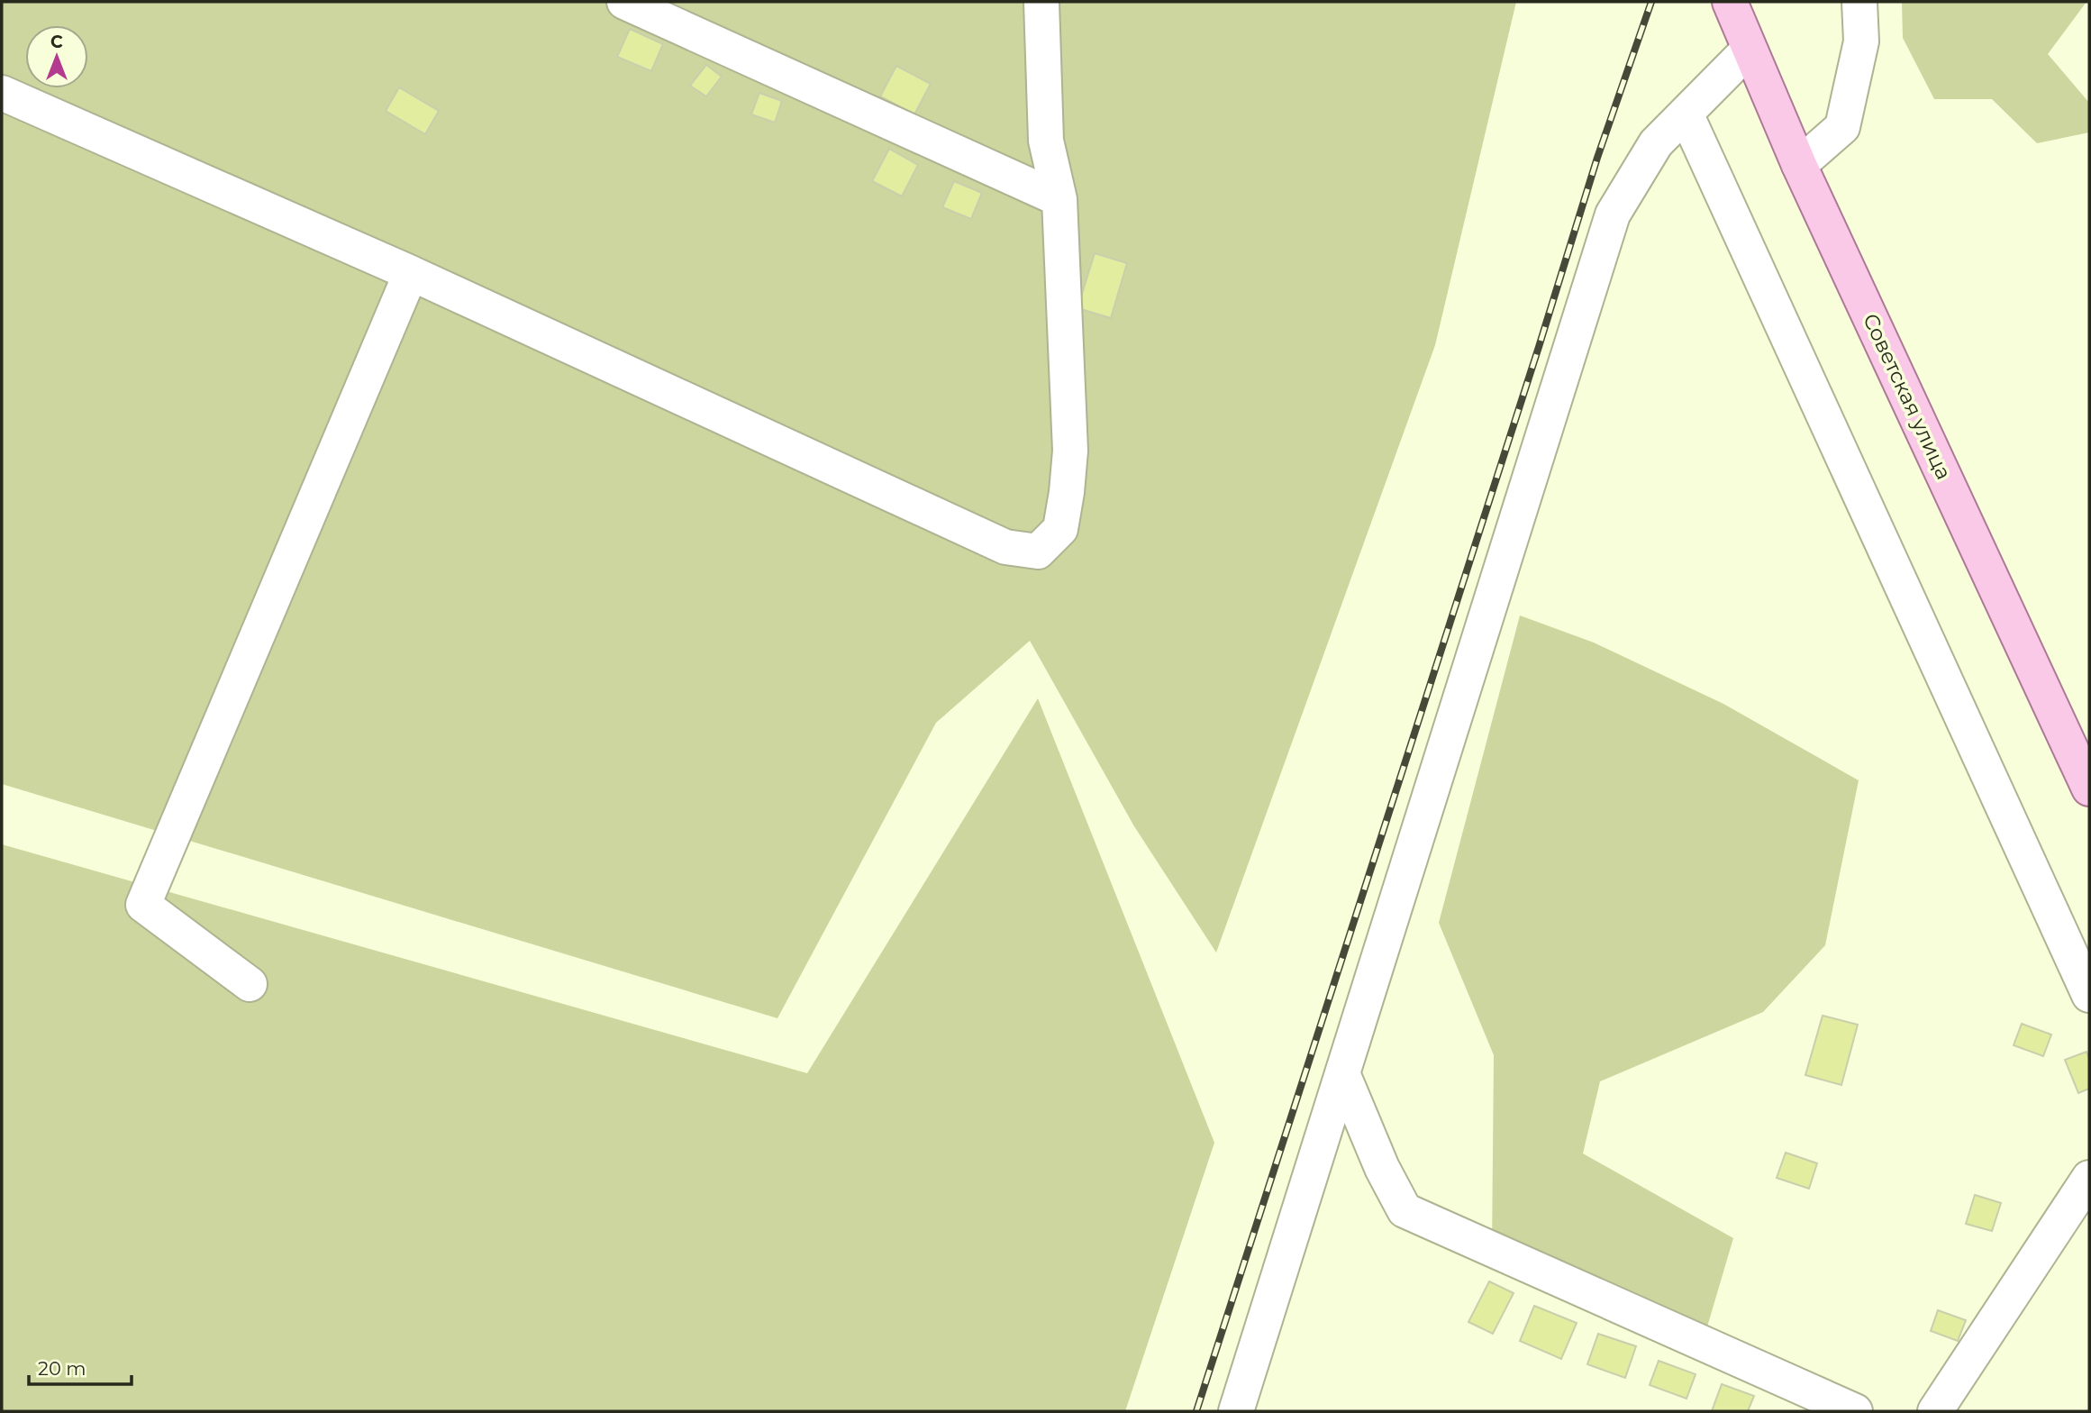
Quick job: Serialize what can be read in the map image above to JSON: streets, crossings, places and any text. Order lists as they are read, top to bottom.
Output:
{
  "streets": {
    "main road": ["Советская улица"]
  },
  "scale_bar": "20 m",
  "north": "top"
}
